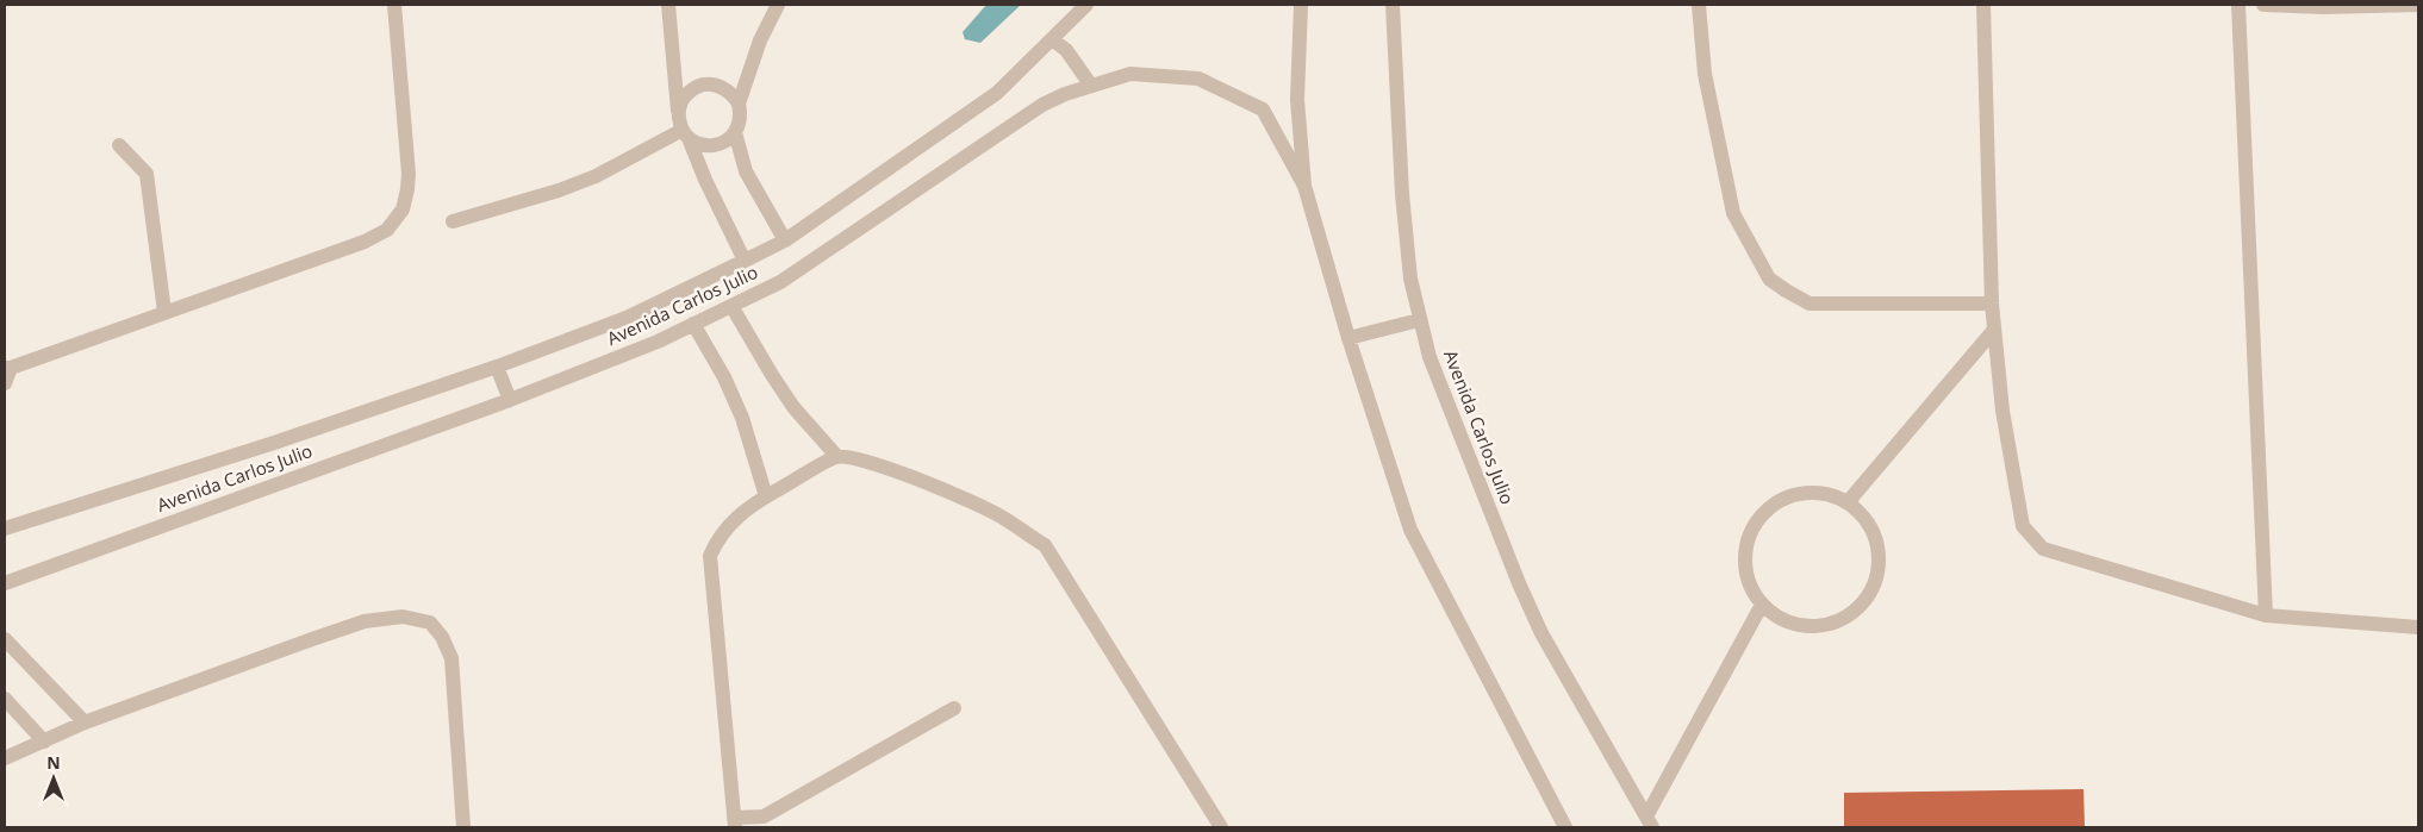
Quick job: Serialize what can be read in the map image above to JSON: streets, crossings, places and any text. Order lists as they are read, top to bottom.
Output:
{
  "streets": {
    "street": ["Avenida Carlos Julio"]
  },
  "north": "top"
}
